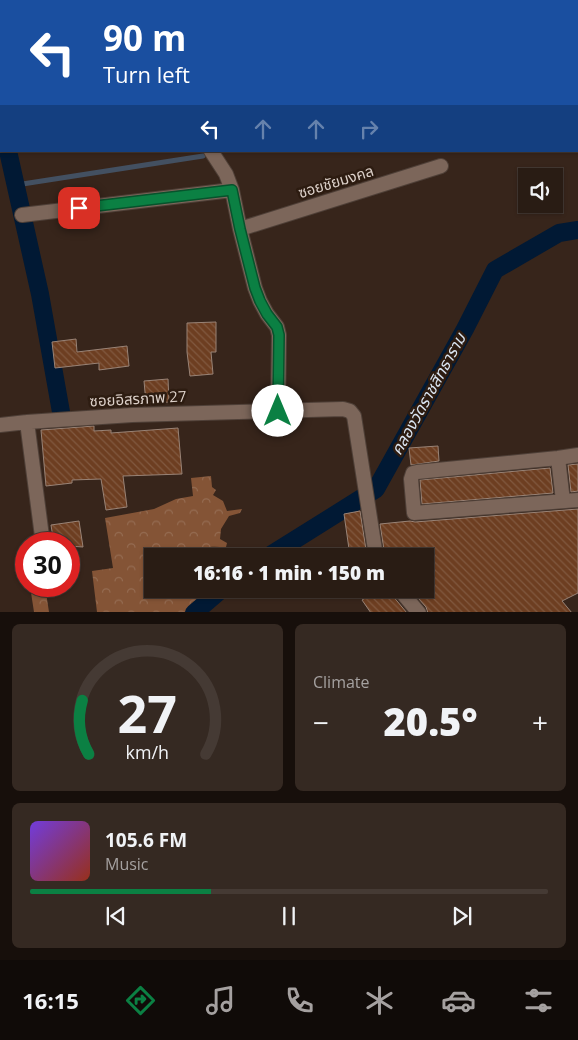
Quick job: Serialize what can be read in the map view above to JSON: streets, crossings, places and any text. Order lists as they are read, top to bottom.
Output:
{
  "streets": {
    "street": ["ซอยชัยมงคล", "ซอยอิสรภาพ 27"]
  },
  "water": ["คลองวัดราชสิทธาราม"],
  "page": {
    "turn": ["90 m", "Turn left"],
    "limit": "30",
    "trip": "16:16 · 1 min · 150 m",
    "tile": "Climate",
    "heat": ["−", "20.5°", "+"],
    "song": ["105.6 FM", "Music"],
    "tabs": "16:15",
    "gauge": ["27", "km/h"]
  }
}
